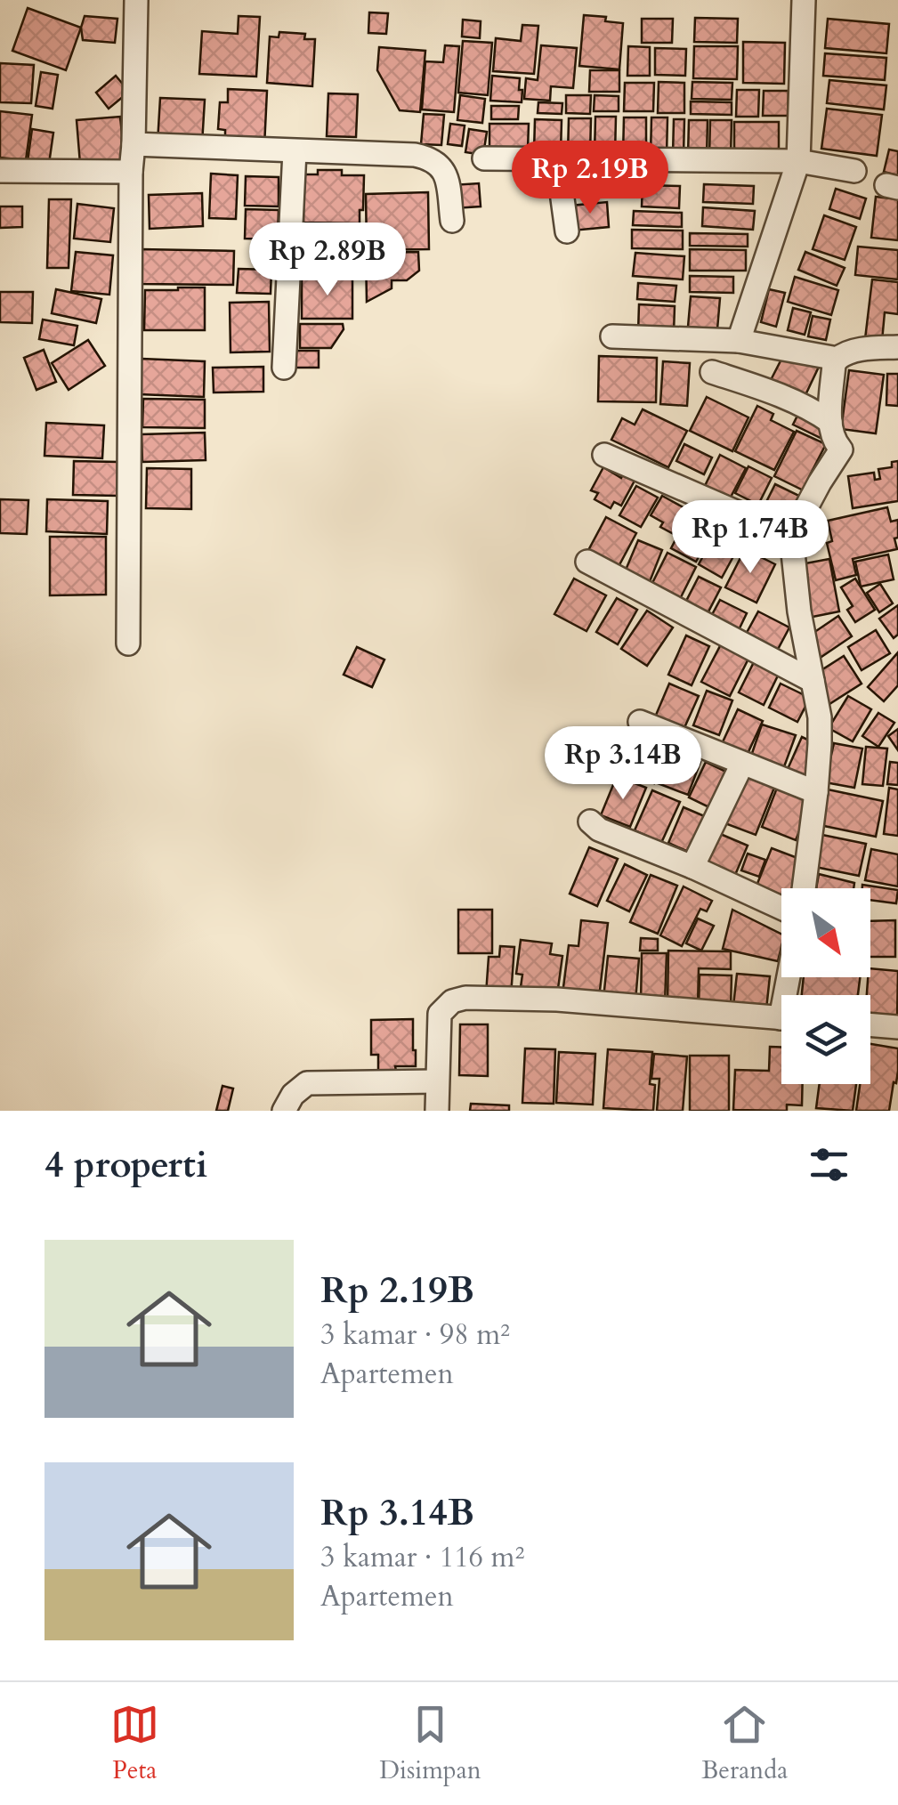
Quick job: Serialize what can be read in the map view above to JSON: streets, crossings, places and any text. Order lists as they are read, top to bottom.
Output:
{
  "north": "bottom right",
  "page": {
    "price": [
      "Rp 2.19B",
      "Rp 2.89B",
      "Rp 1.74B",
      "Rp 3.14B"
    ],
    "heading": "4 properti",
    "list": [
      {
        "name": "Rp 2.19B",
        "note": "3 kamar · 98 m² · Apartemen"
      },
      {
        "name": "Rp 3.14B",
        "note": "3 kamar · 116 m² · Apartemen"
      }
    ],
    "tabs": ["Peta", "Disimpan", "Beranda"]
  }
}
